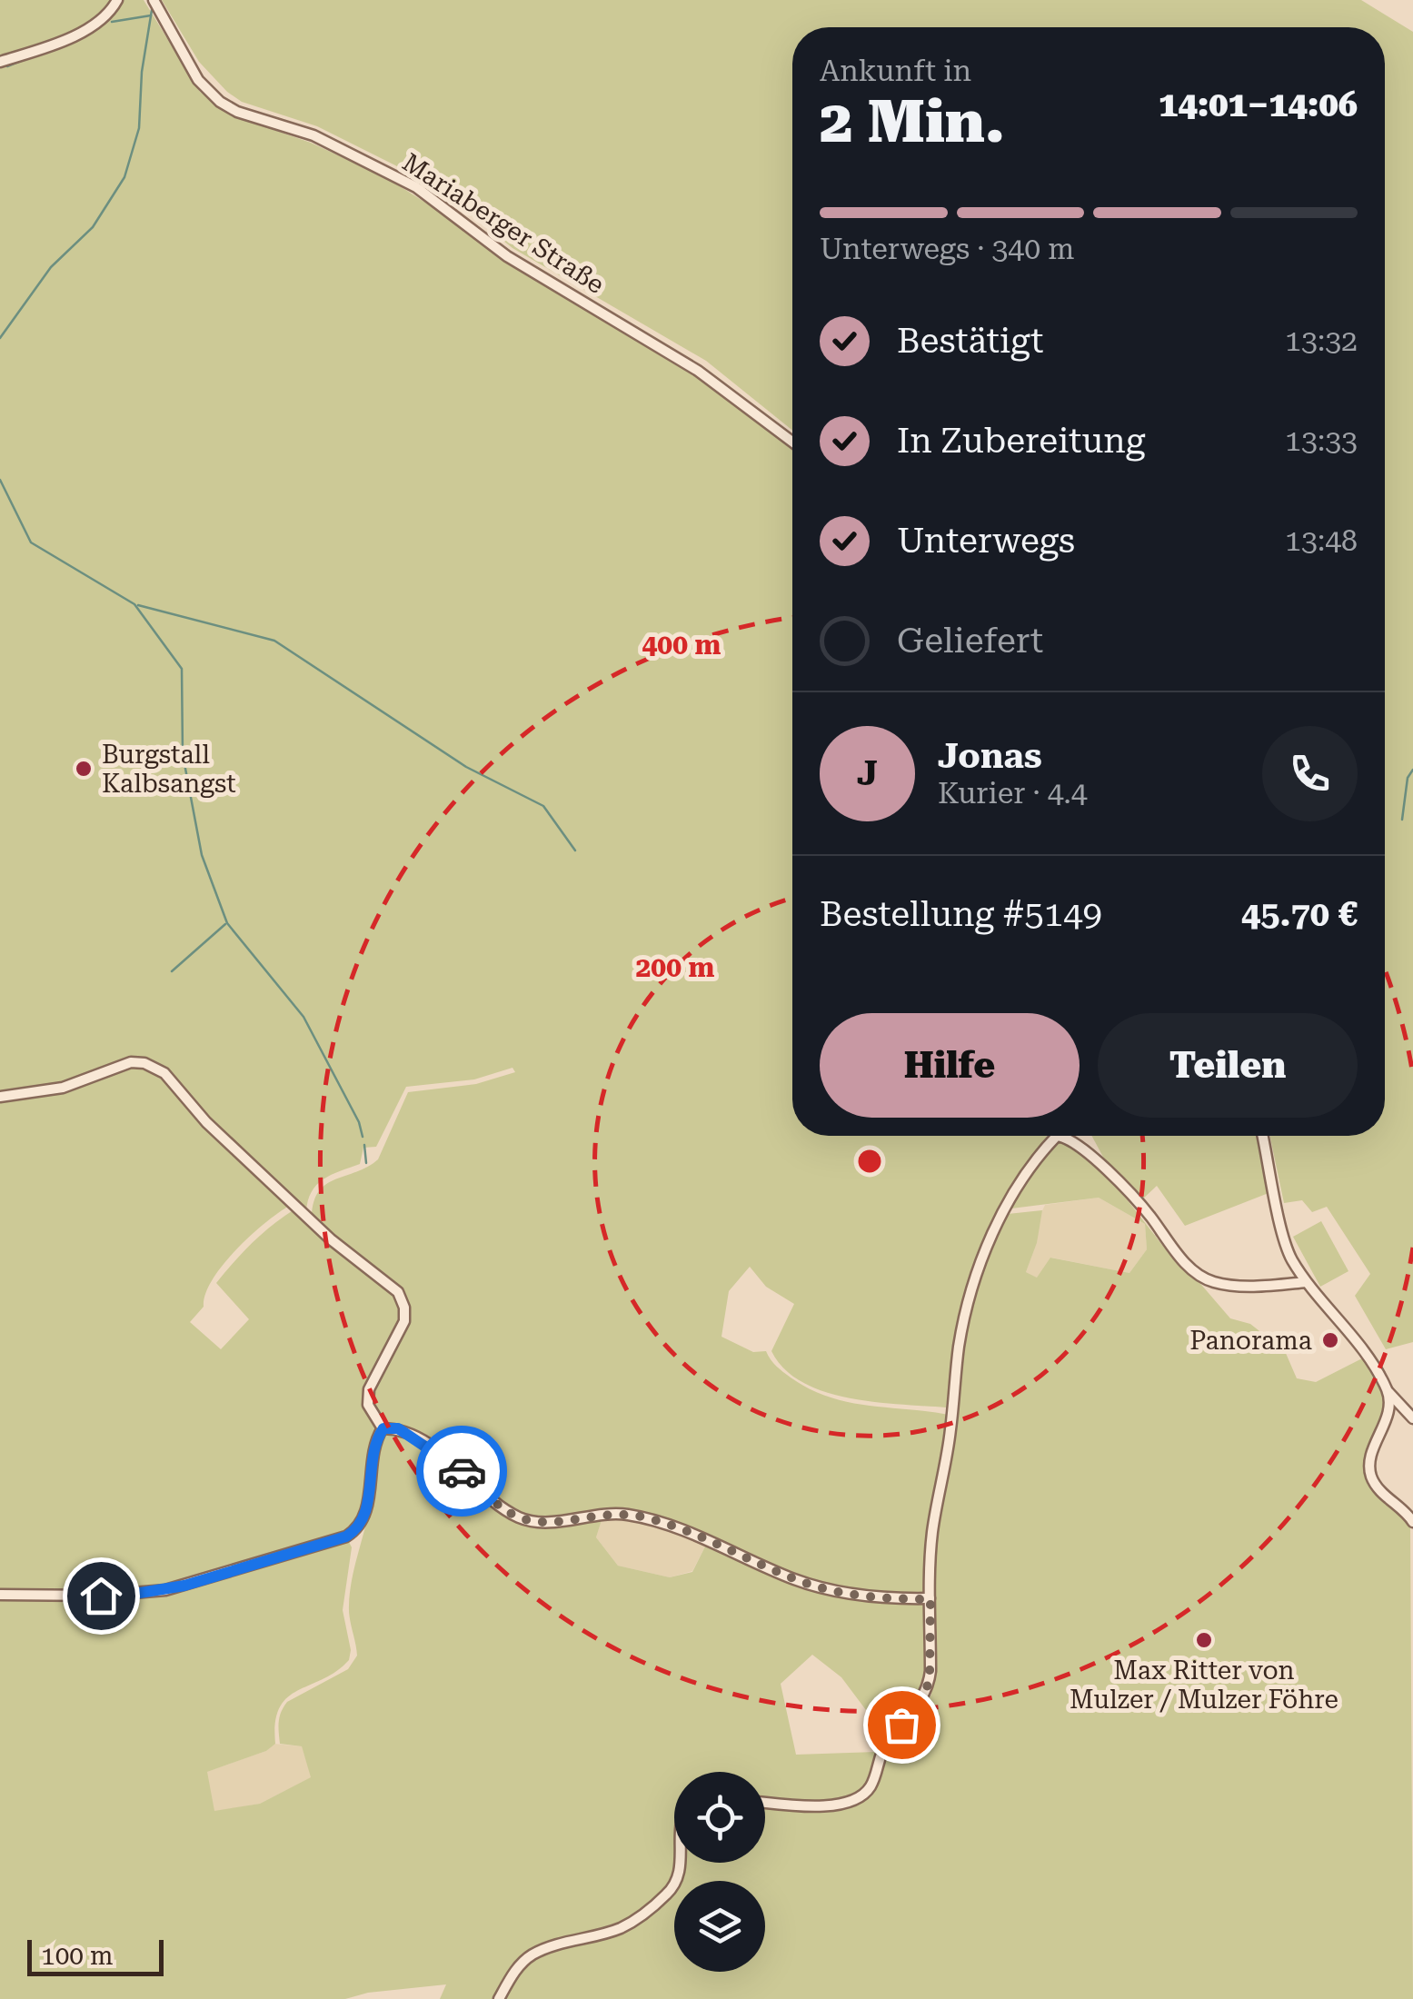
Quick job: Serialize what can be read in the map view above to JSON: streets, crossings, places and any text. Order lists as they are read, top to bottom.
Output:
{
  "streets": {
    "street": ["Mariaberger Straße"]
  },
  "places": ["Burgstall Kalbsangst", "Panorama", "Max Ritter von Mulzer / Mulzer Föhre"],
  "scale_bar": "100 m",
  "page": {
    "heading": ["2 Min.", "Ankunft in", "14:01–14:06"],
    "panel": [
      "Jonas",
      "Kurier · 4.4",
      "Bestellung #5149",
      "45.70 €"
    ],
    "bar": "Unterwegs · 340 m",
    "list": [
      ["Bestätigt", "13:32"],
      ["In Zubereitung", "13:33"],
      ["Unterwegs", "13:48"],
      "Geliefert"
    ],
    "round": "J",
    "buttons": ["Hilfe", "Teilen"],
    "scale": "100 m"
  },
  "rings": ["400 m", "200 m"]
}
